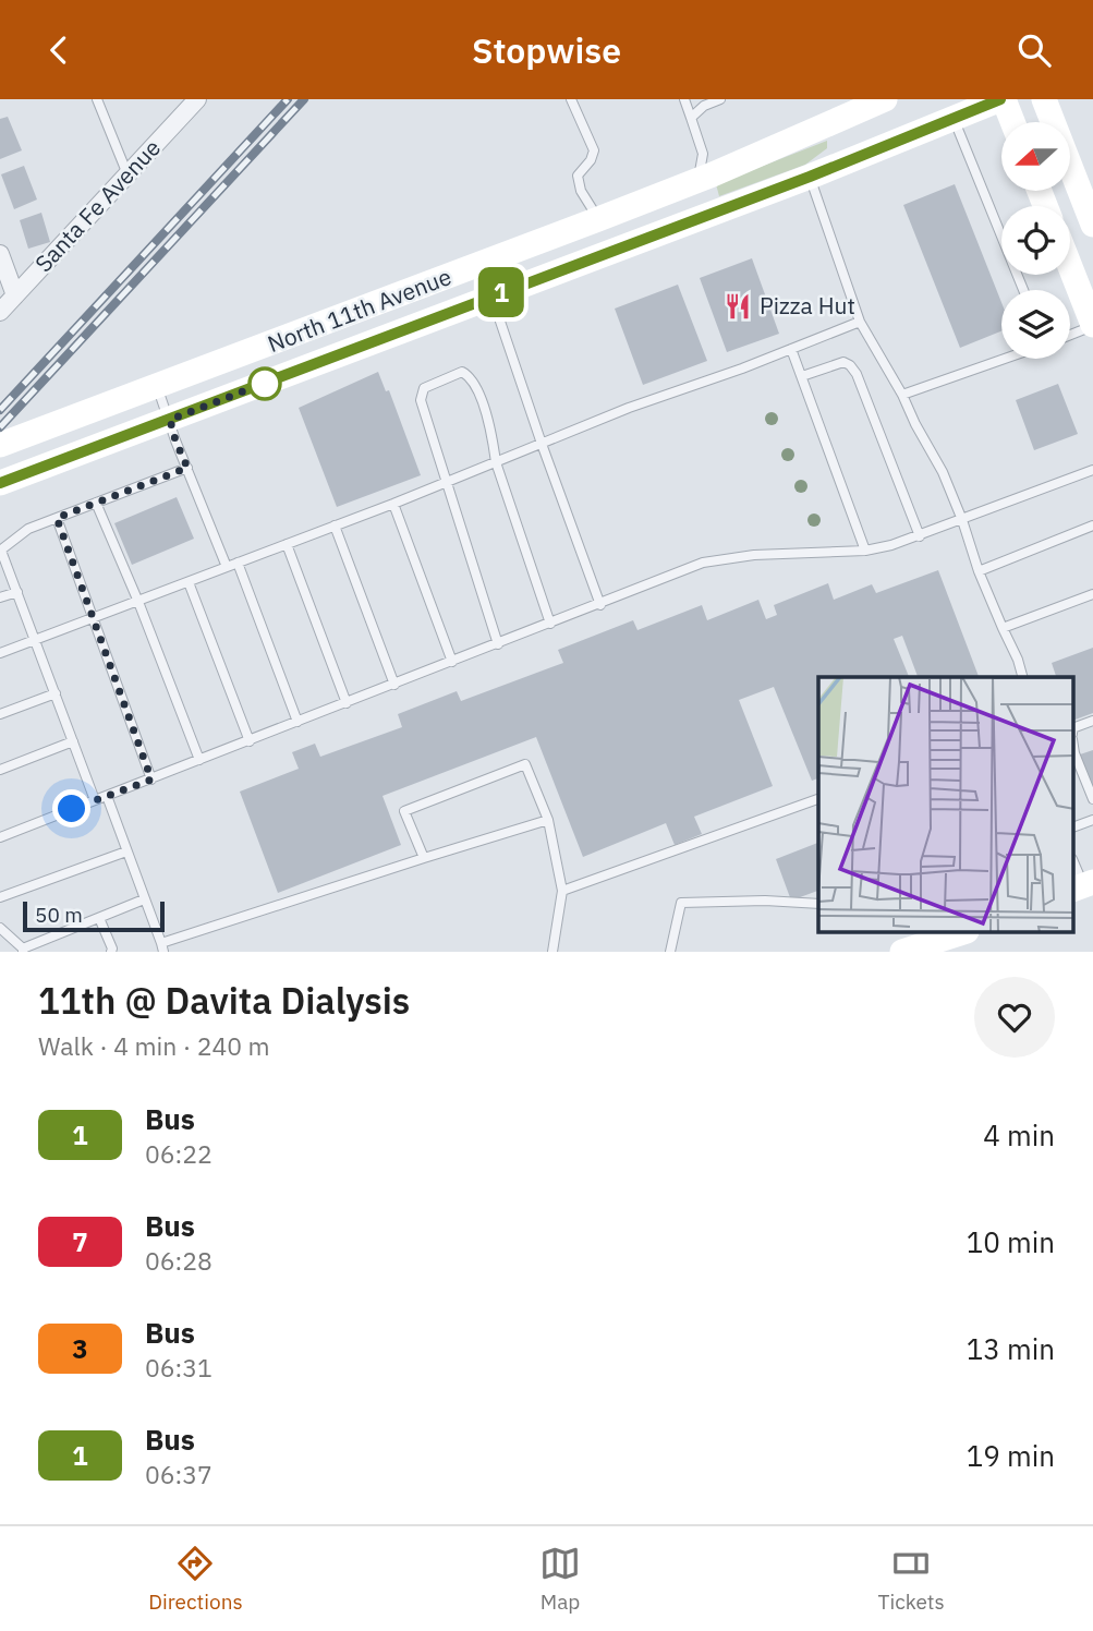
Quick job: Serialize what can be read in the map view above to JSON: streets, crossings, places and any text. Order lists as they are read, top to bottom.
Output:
{
  "streets": {
    "main road": ["North 11th Avenue"],
    "street": ["Santa Fe Avenue"]
  },
  "places": {
    "restaurant": ["Pizza Hut"]
  },
  "lines": ["bus line 1"],
  "scale_bar": "50 m",
  "north": "left",
  "page": {
    "header": "Stopwise",
    "on_map": "1",
    "scale": "50 m",
    "heading": ["11th @ Davita Dialysis", "Walk · 4 min · 240 m"],
    "list": [
      {
        "mark": "1",
        "name": "Bus",
        "note": "06:22",
        "value": "4 min"
      },
      {
        "mark": "7",
        "name": "Bus",
        "note": "06:28",
        "value": "10 min"
      },
      {
        "mark": "3",
        "name": "Bus",
        "note": "06:31",
        "value": "13 min"
      },
      {
        "mark": "1",
        "name": "Bus",
        "note": "06:37",
        "value": "19 min"
      }
    ],
    "tabs": ["Directions", "Map", "Tickets"]
  }
}
